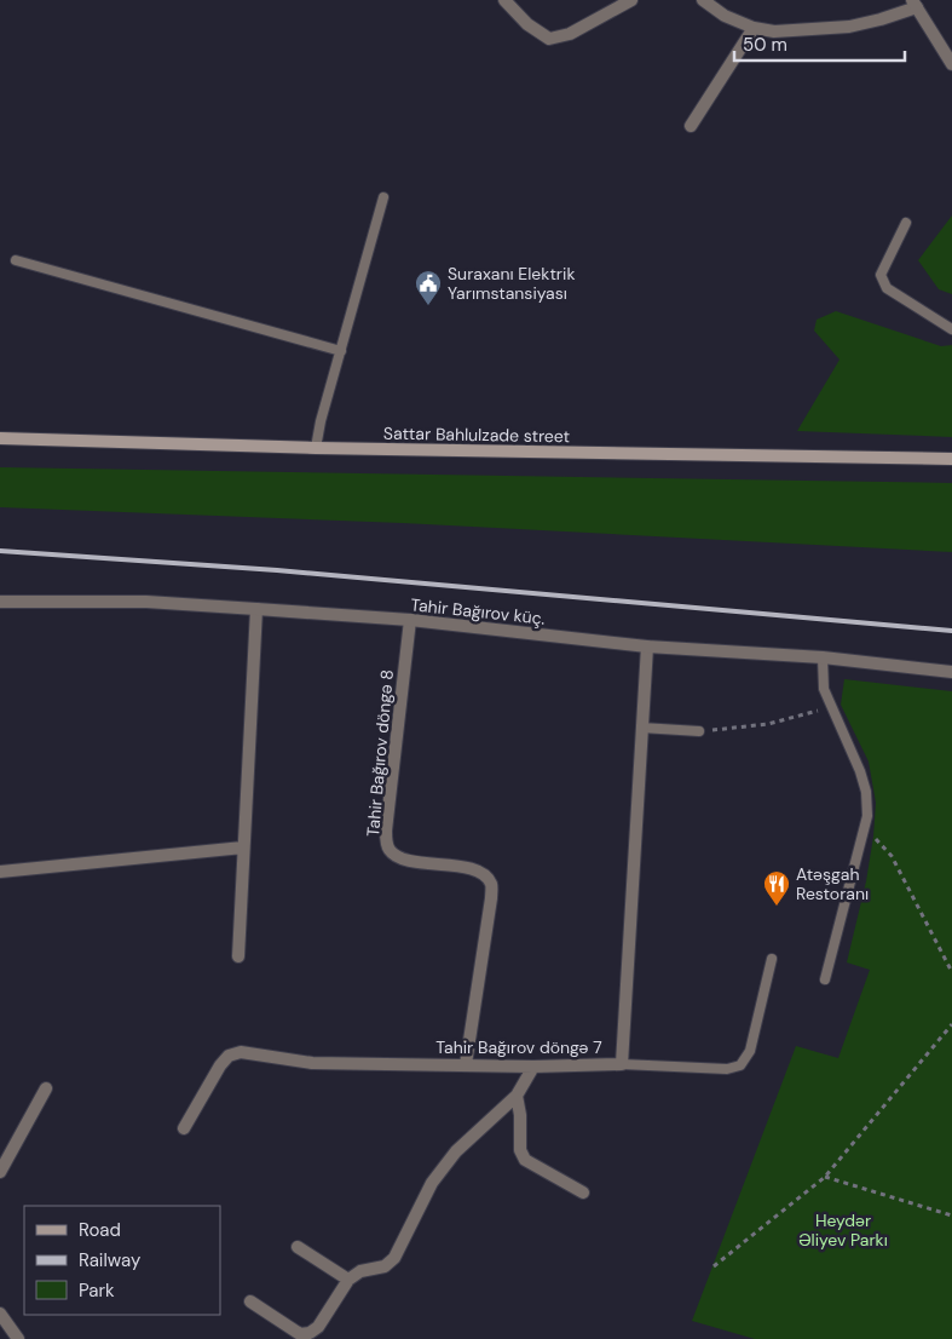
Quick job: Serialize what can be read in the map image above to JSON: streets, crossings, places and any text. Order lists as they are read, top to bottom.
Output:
{
  "streets": {
    "main road": ["Sattar Bahlulzade street"],
    "street": ["Tahir Bağırov küç.", "Tahir Bağırov döngə 8", "Tahir Bağırov döngə 7"]
  },
  "crossings": [
    ["Tahir Bağırov küç.", "Tahir Bağırov döngə 8"],
    ["Tahir Bağırov küç.", "Tahir Bağırov döngə 7"],
    ["Tahir Bağırov döngə 8", "Tahir Bağırov döngə 7"]
  ],
  "parks": ["Heydər Əliyev Parkı"],
  "places": {
    "public building": ["Suraxanı Elektrik Yarımstansiyası"],
    "restaurant": ["Atəşgah Restoranı"]
  },
  "legend": ["Road", "Railway", "Park"],
  "scale_bar": "50 m"
}
